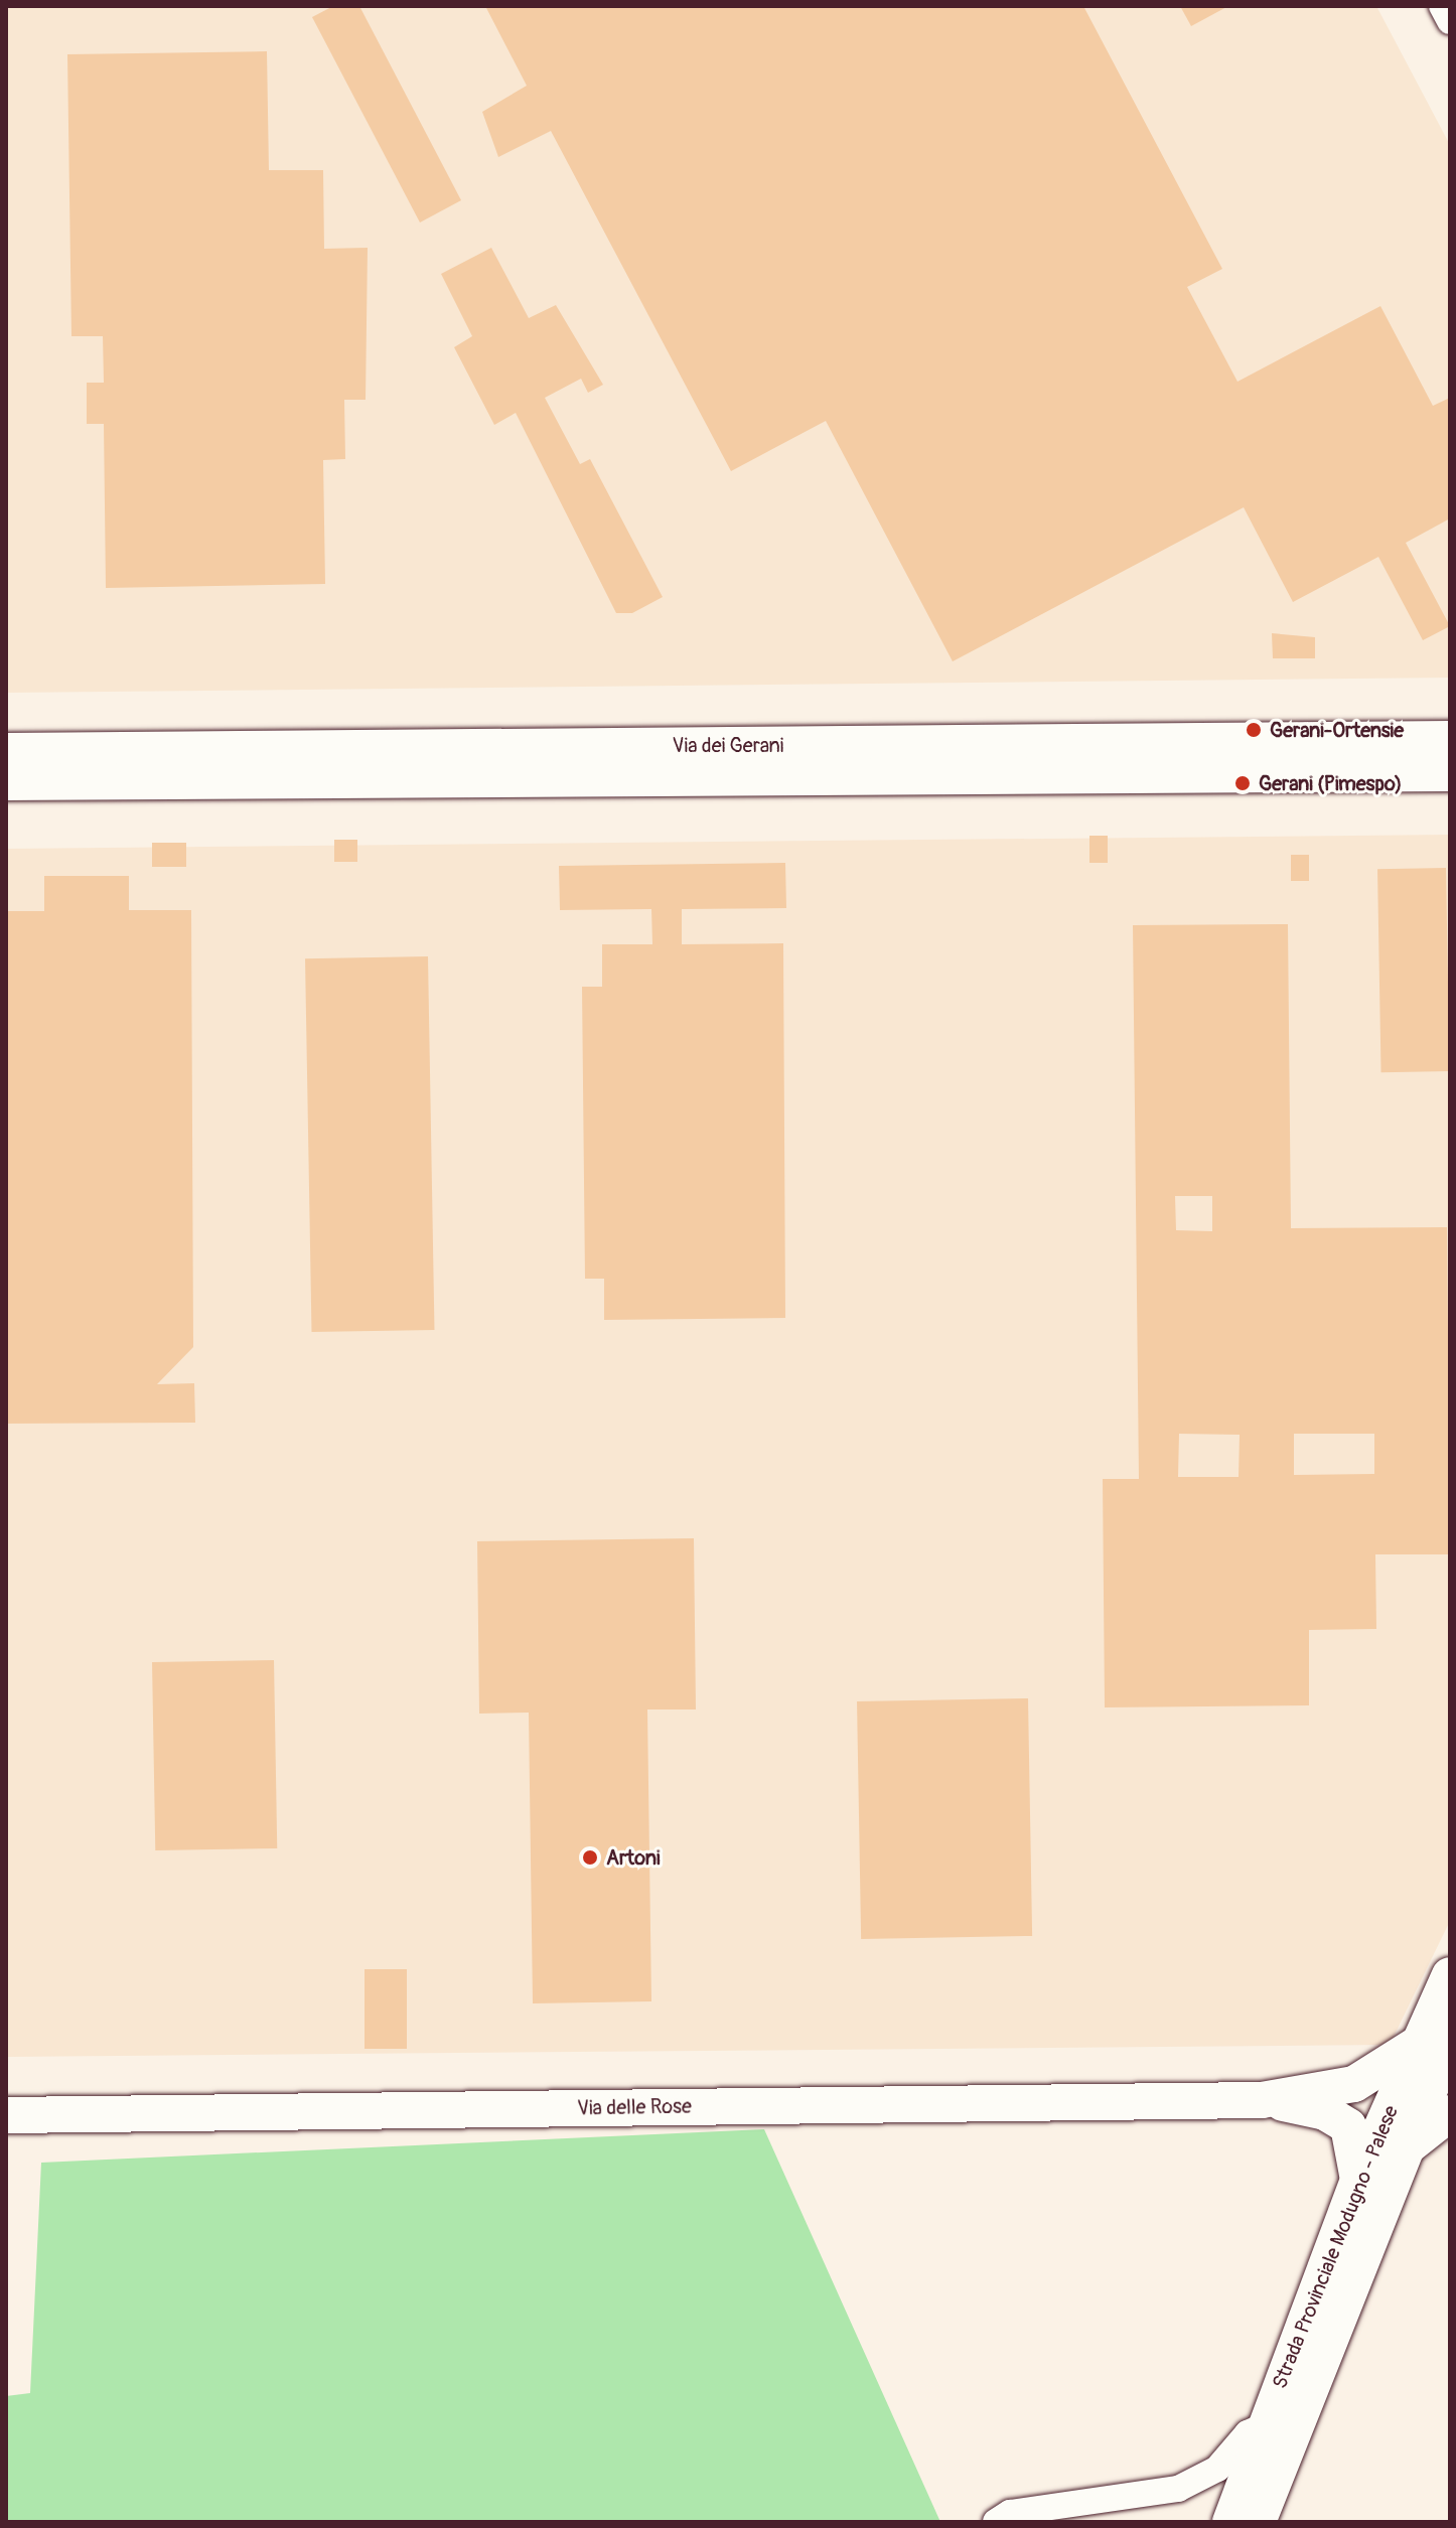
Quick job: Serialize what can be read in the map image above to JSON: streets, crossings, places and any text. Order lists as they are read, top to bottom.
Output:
{
  "streets": {
    "street": ["Via dei Gerani", "Via delle Rose", "Strada Provinciale Modugno - Palese"]
  },
  "places": ["Gerani-Ortensie", "Gerani (Pimespo)", "Artoni"]
}
